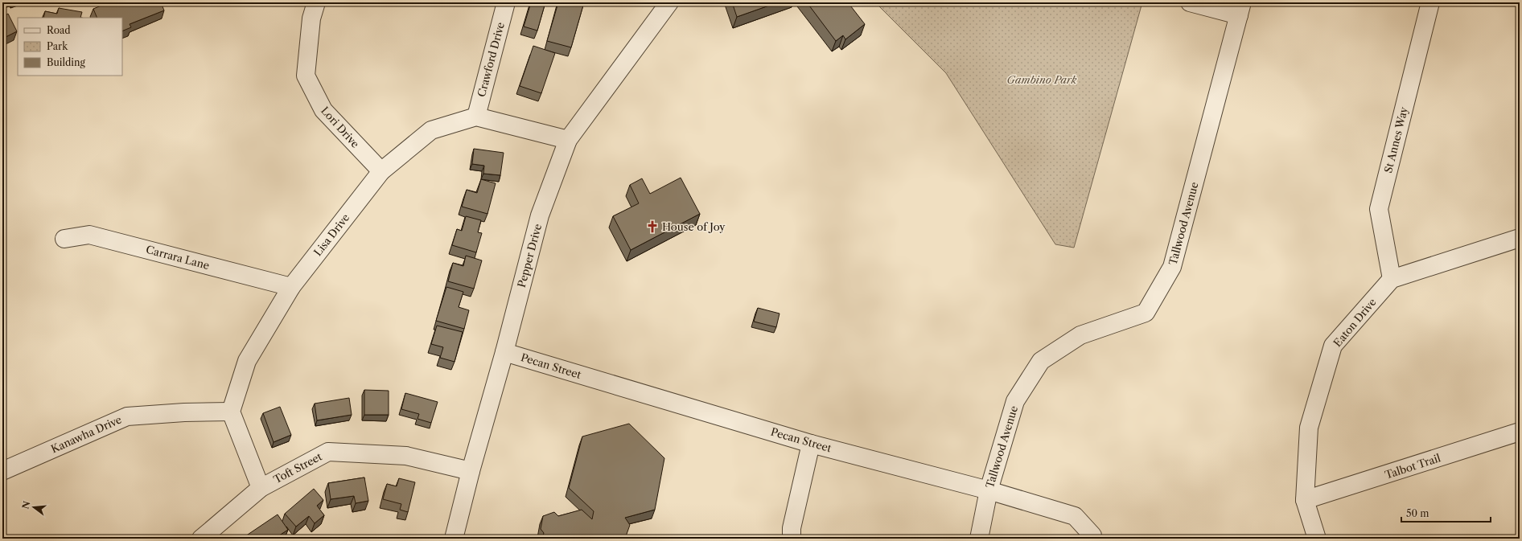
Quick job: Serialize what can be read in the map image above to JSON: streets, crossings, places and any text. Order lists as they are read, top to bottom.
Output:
{
  "streets": {
    "street": [
      "Crawford Drive",
      "Lori Drive",
      "St Annes Way",
      "Tallwood Avenue",
      "Lisa Drive",
      "Pepper Drive",
      "Carrara Lane",
      "Eaton Drive",
      "Pecan Street",
      "Kanawha Drive",
      "Talbot Trail",
      "Toft Street"
    ]
  },
  "crossings": [
    ["Crawford Drive", "Lisa Drive"],
    ["Lori Drive", "Lisa Drive"],
    ["St Annes Way", "Eaton Drive"],
    ["Tallwood Avenue", "Pecan Street"],
    ["Lisa Drive", "Carrara Lane"],
    ["Lisa Drive", "Kanawha Drive"],
    ["Pepper Drive", "Pecan Street"],
    ["Pepper Drive", "Toft Street"],
    ["Eaton Drive", "Talbot Trail"]
  ],
  "parks": ["Gambino Park"],
  "places": {
    "church": ["House of Joy"]
  },
  "legend": ["Road", "Park", "Building"],
  "scale_bar": "50 m",
  "north": "left"
}
